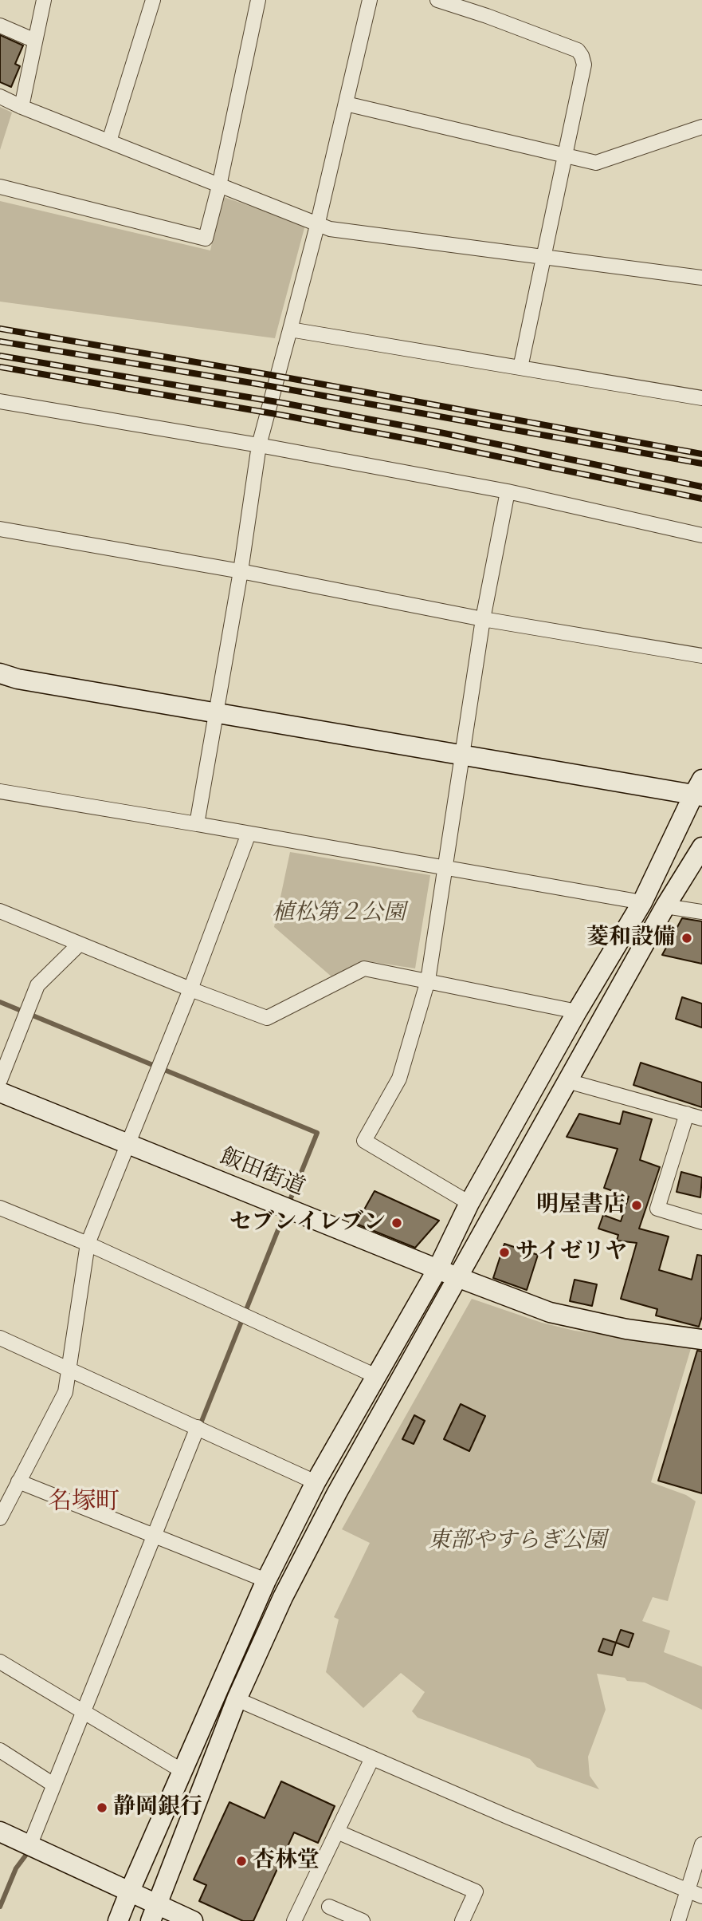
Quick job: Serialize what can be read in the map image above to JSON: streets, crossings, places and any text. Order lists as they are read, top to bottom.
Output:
{
  "streets": {
    "street": ["飯田街道"]
  },
  "districts": ["名塚町"],
  "parks": ["植松第２公園", "東部やすらぎ公園"],
  "places": [
    "菱和設備",
    "明屋書店",
    "セブンイレブン",
    "サイゼリヤ",
    "静岡銀行",
    "杏林堂"
  ]
}
